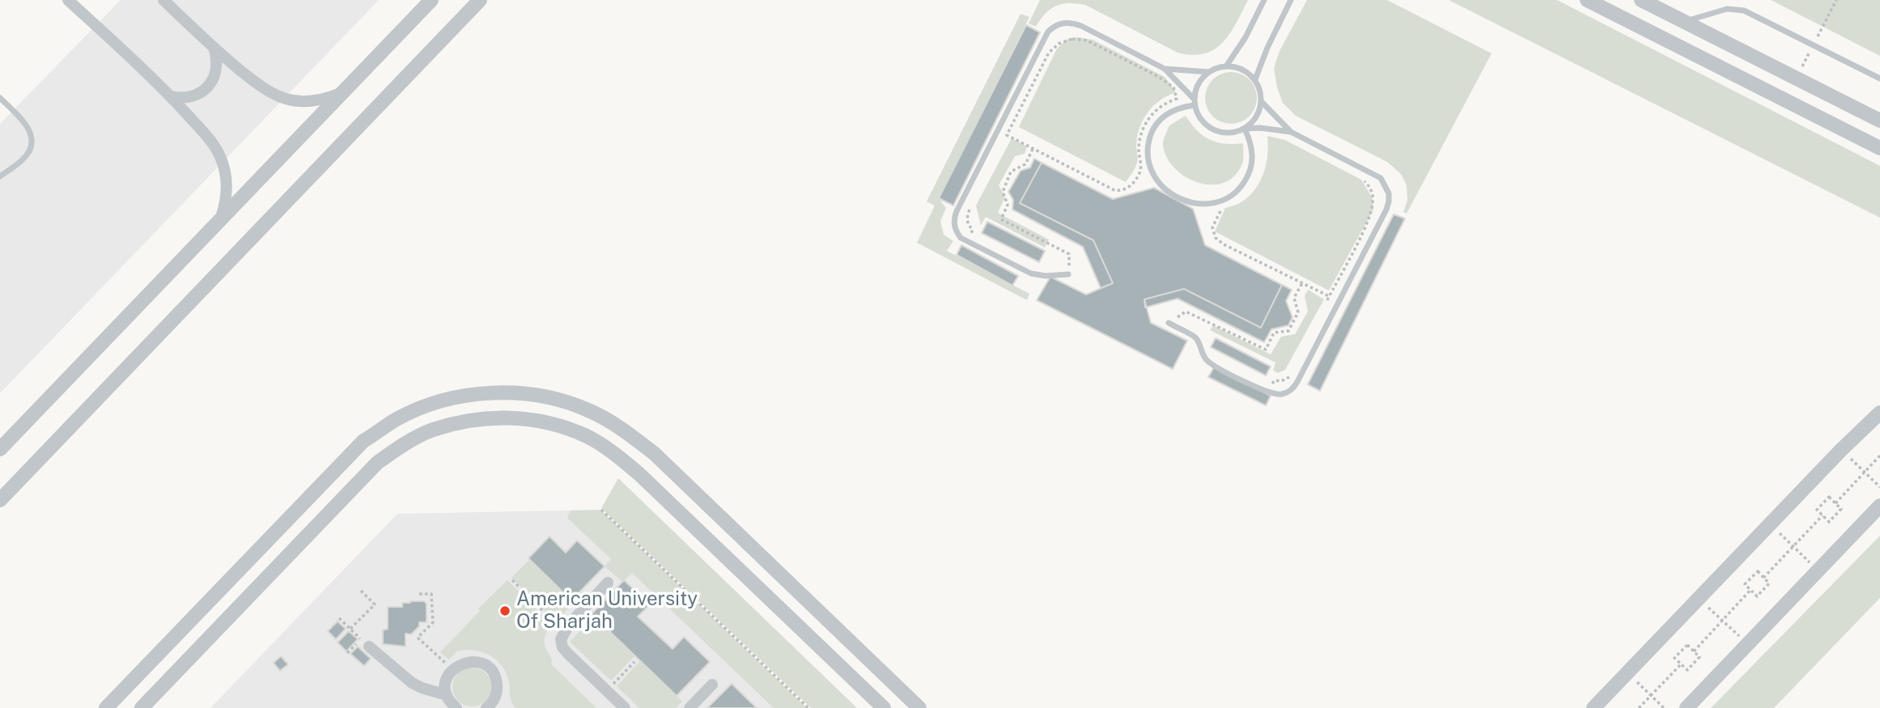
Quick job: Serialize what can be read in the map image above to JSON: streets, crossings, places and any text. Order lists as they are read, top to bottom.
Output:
{
  "places": ["American University Of Sharjah"]
}
